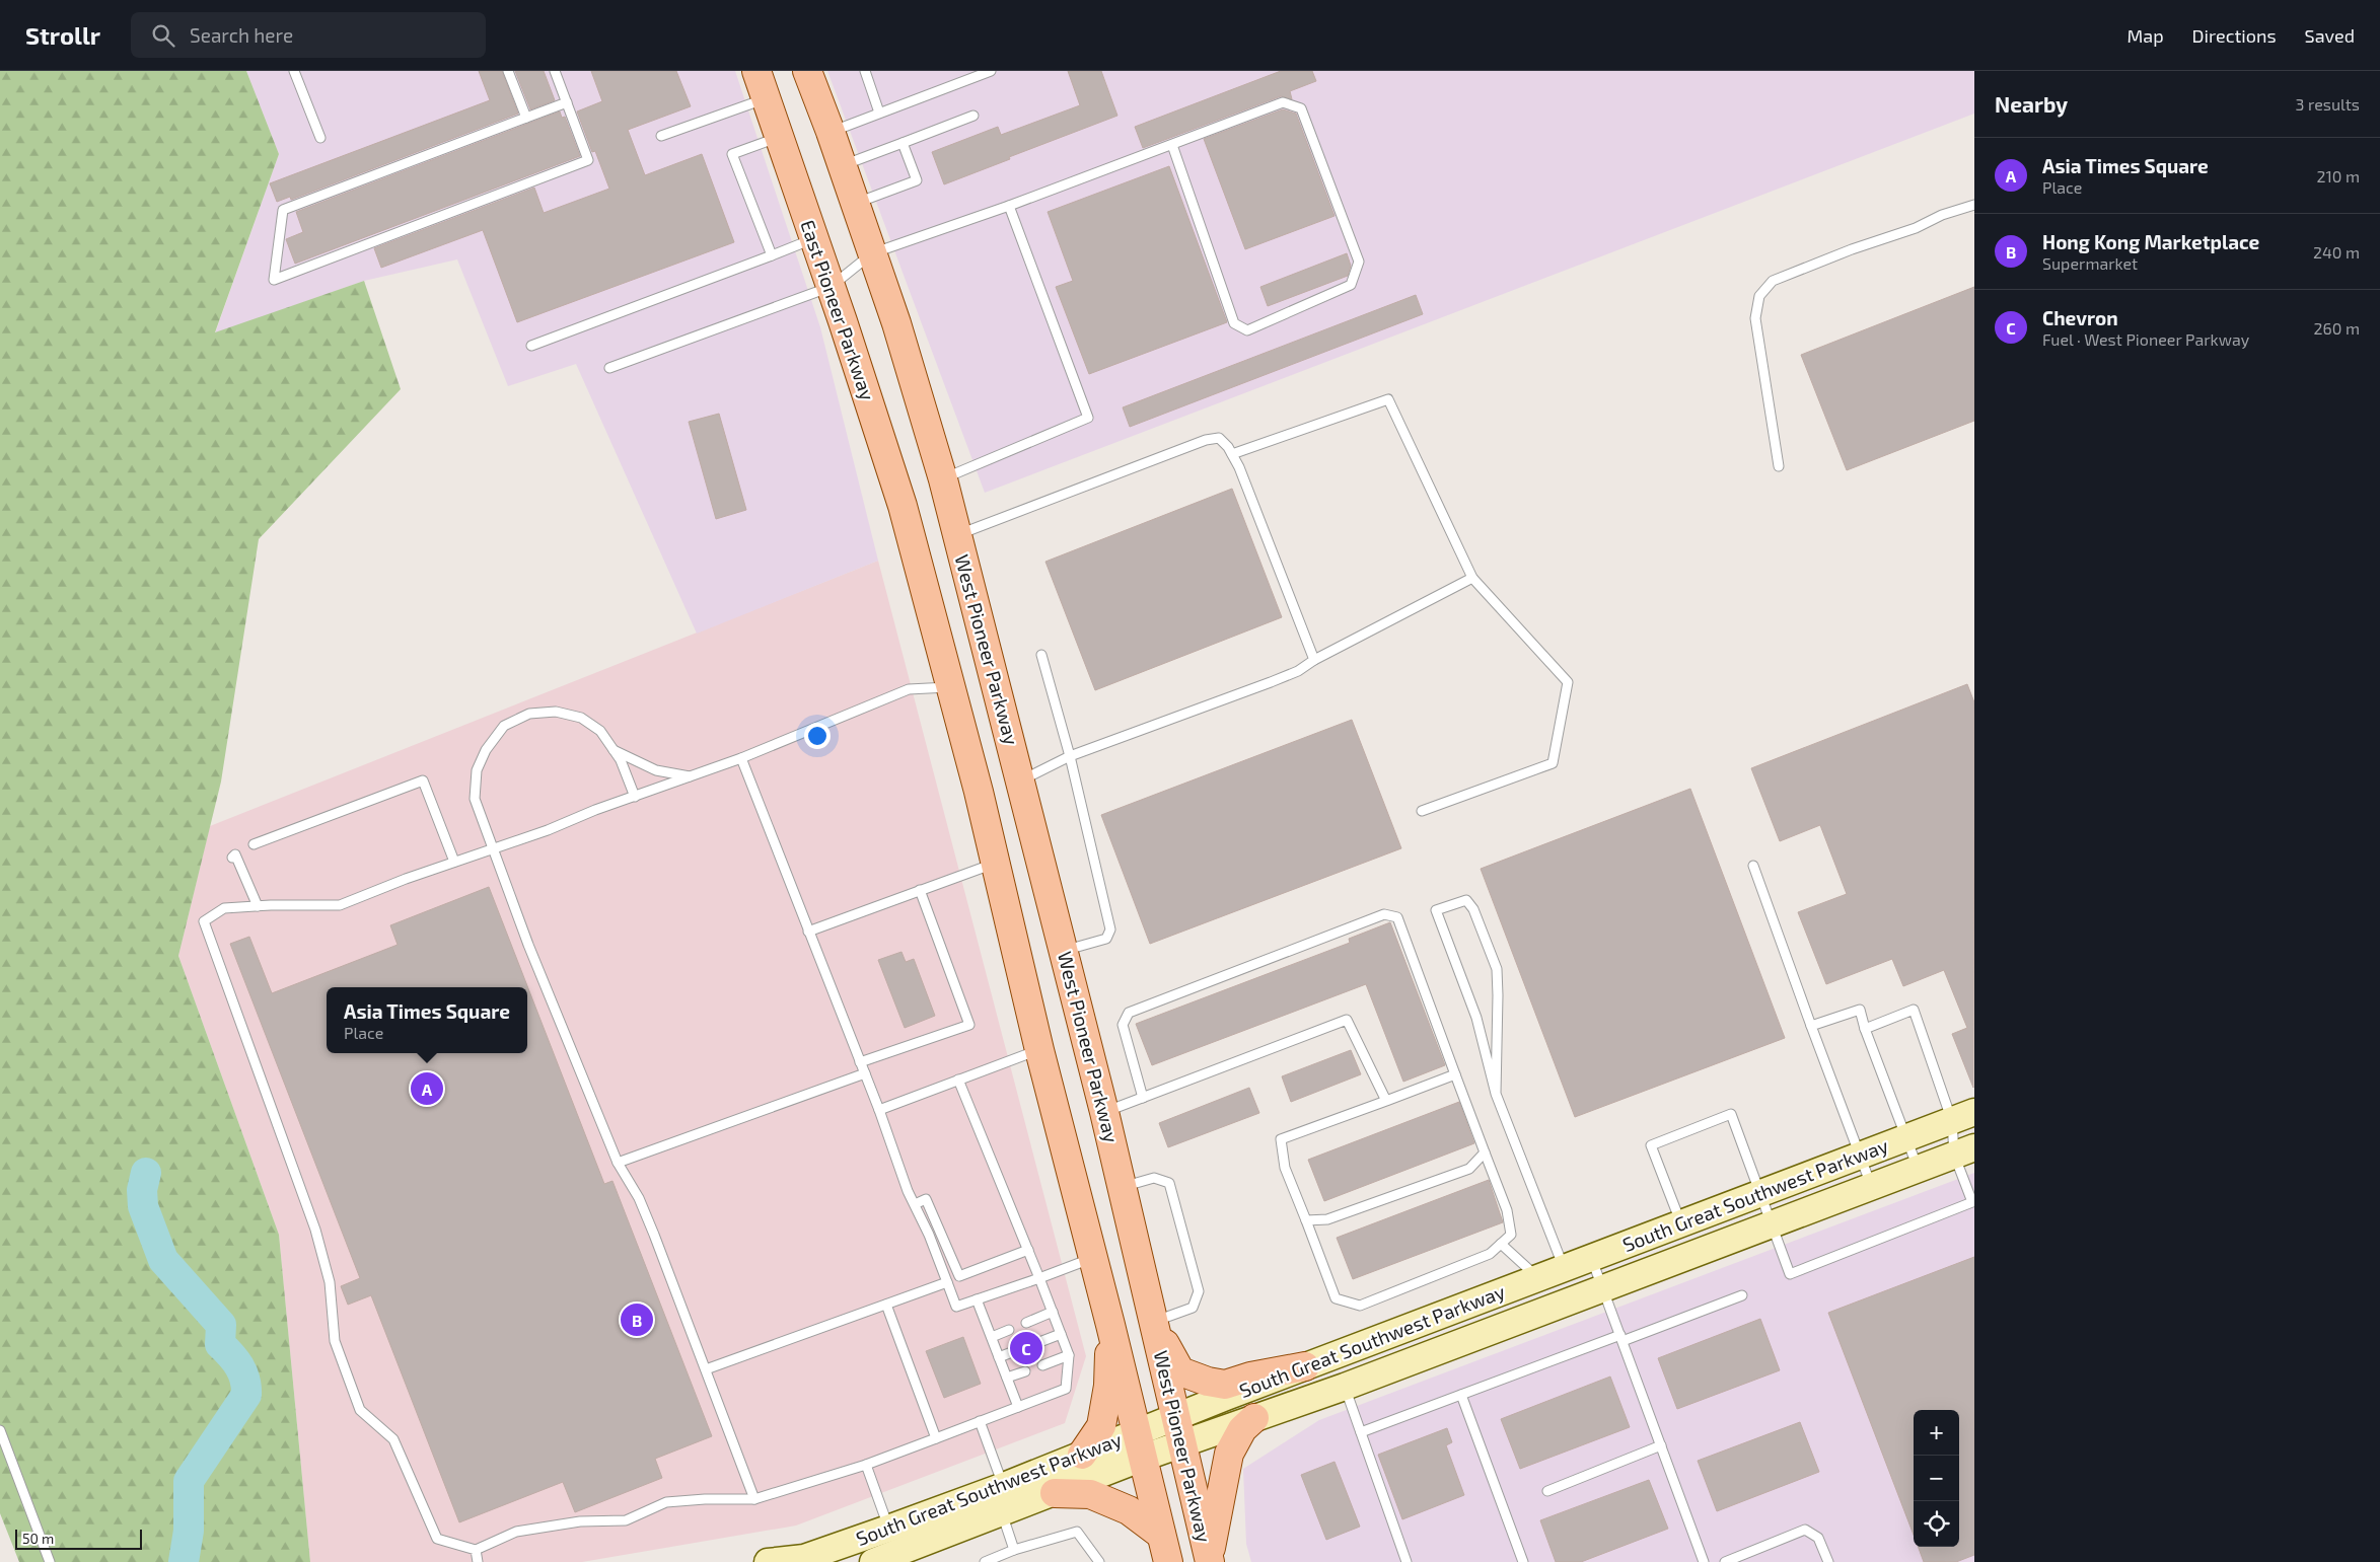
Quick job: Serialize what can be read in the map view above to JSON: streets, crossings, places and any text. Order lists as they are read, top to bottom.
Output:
{
  "streets": {
    "main road": ["East Pioneer Parkway", "West Pioneer Parkway", "South Great Southwest Parkway"]
  },
  "crossings": [
    ["West Pioneer Parkway", "South Great Southwest Parkway"]
  ],
  "scale_bar": "50 m",
  "page": {
    "header": "Strollr",
    "search": "Search here",
    "nav": ["Map", "Directions", "Saved"],
    "heading": ["Nearby", "3 results"],
    "list": [
      {
        "mark": "A",
        "name": "Asia Times Square",
        "note": "Place",
        "value": "210 m"
      },
      {
        "mark": "B",
        "name": "Hong Kong Marketplace",
        "note": "Supermarket",
        "value": "240 m"
      },
      {
        "mark": "C",
        "name": "Chevron",
        "note": "Fuel · West Pioneer Parkway",
        "value": "260 m"
      }
    ],
    "popup": ["Asia Times Square", "Place"],
    "pins": ["A", "B", "C"],
    "map_buttons": ["+", "−"],
    "scale": "50 m"
  }
}
